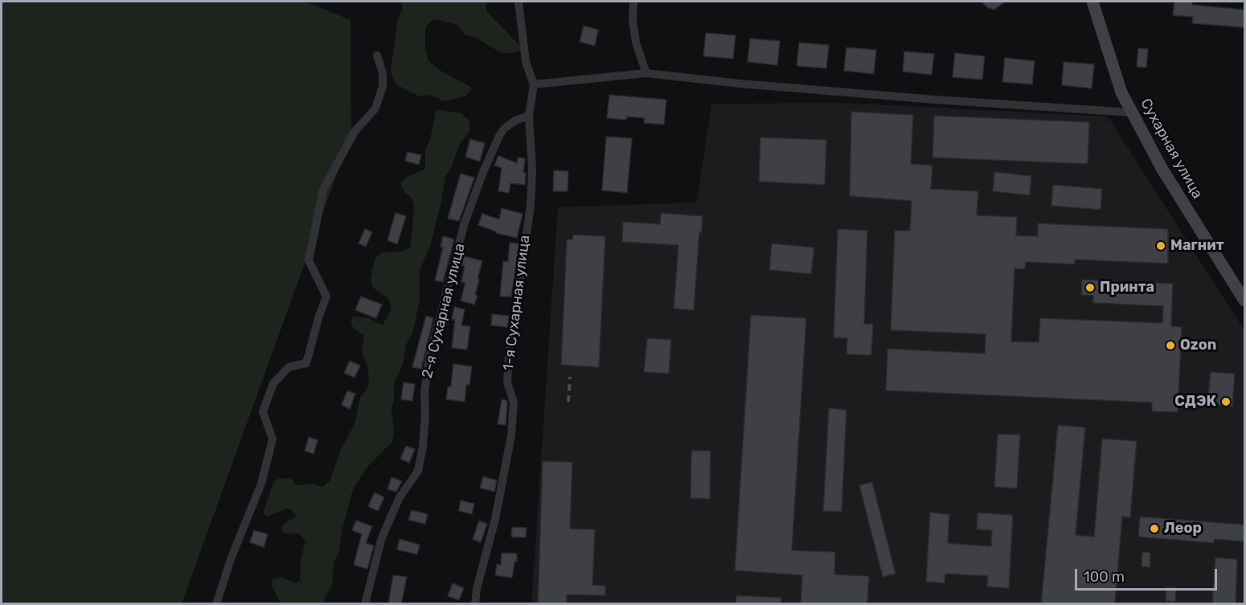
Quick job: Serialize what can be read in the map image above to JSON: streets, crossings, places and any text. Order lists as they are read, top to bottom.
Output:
{
  "streets": {
    "street": ["Сухарная улица", "1-я Сухарная улица", "2-я Сухарная улица"]
  },
  "crossings": [
    ["1-я Сухарная улица", "2-я Сухарная улица"]
  ],
  "places": [
    "Магнит",
    "Принта",
    "Ozon",
    "СДЭК",
    "Леор"
  ],
  "scale_bar": "100 m"
}
